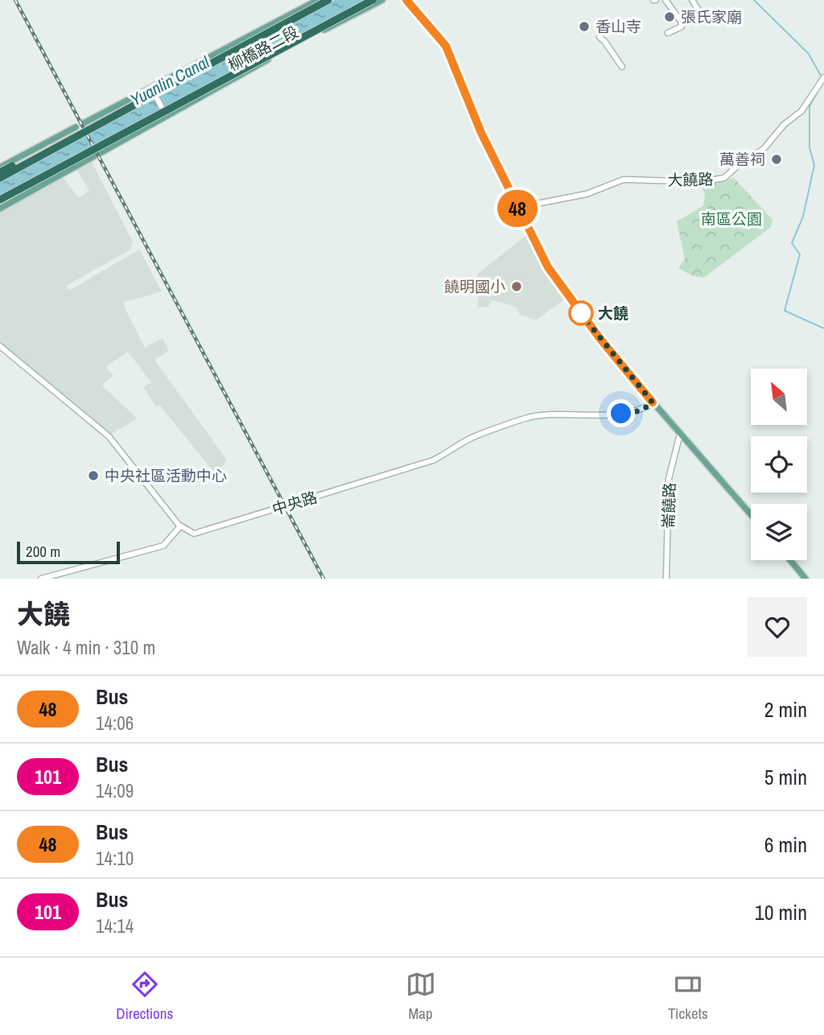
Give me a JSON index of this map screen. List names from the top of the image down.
{
  "streets": {
    "main road": ["柳橋路二段"],
    "street": ["大饒路", "中央路", "崙饒路"]
  },
  "water": ["Yuanlin Canal"],
  "parks": ["南區公園"],
  "places": [
    "張氏家廟",
    "香山寺",
    "萬善祠",
    "饒明國小",
    "大饒",
    "中央社區活動中心"
  ],
  "lines": ["bus line 48"],
  "scale_bar": "200 m",
  "north": "top left",
  "page": {
    "on_map": "48",
    "scale": "200 m",
    "heading": ["大饒", "Walk · 4 min · 310 m"],
    "list": [
      {
        "mark": "48",
        "name": "Bus",
        "note": "14:06",
        "value": "2 min"
      },
      {
        "mark": "101",
        "name": "Bus",
        "note": "14:09",
        "value": "5 min"
      },
      {
        "mark": "48",
        "name": "Bus",
        "note": "14:10",
        "value": "6 min"
      },
      {
        "mark": "101",
        "name": "Bus",
        "note": "14:14",
        "value": "10 min"
      }
    ],
    "tabs": ["Directions", "Map", "Tickets"]
  }
}
